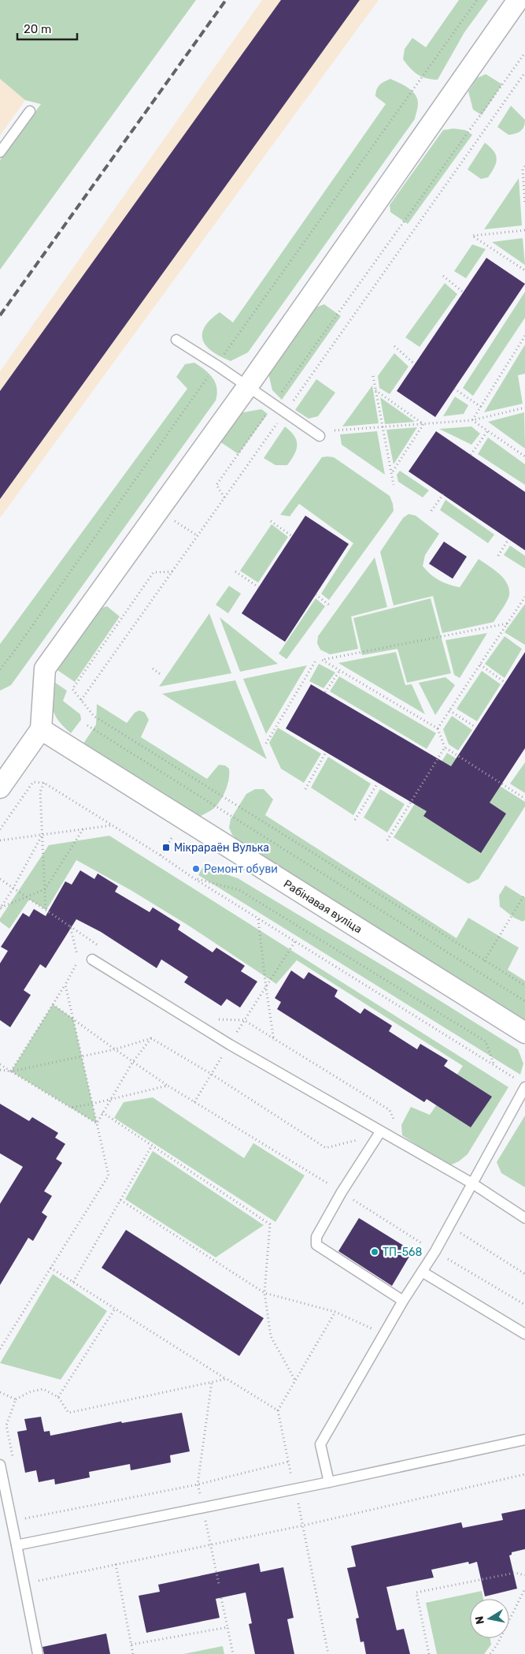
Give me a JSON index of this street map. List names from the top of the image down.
{
  "streets": {
    "street": ["Рабінавая вуліца"]
  },
  "places": {
    "transit": ["Мікрараён Вулька"],
    "other": ["Ремонт обуви", "ТП-568"]
  },
  "scale_bar": "20 m",
  "north": "left"
}
